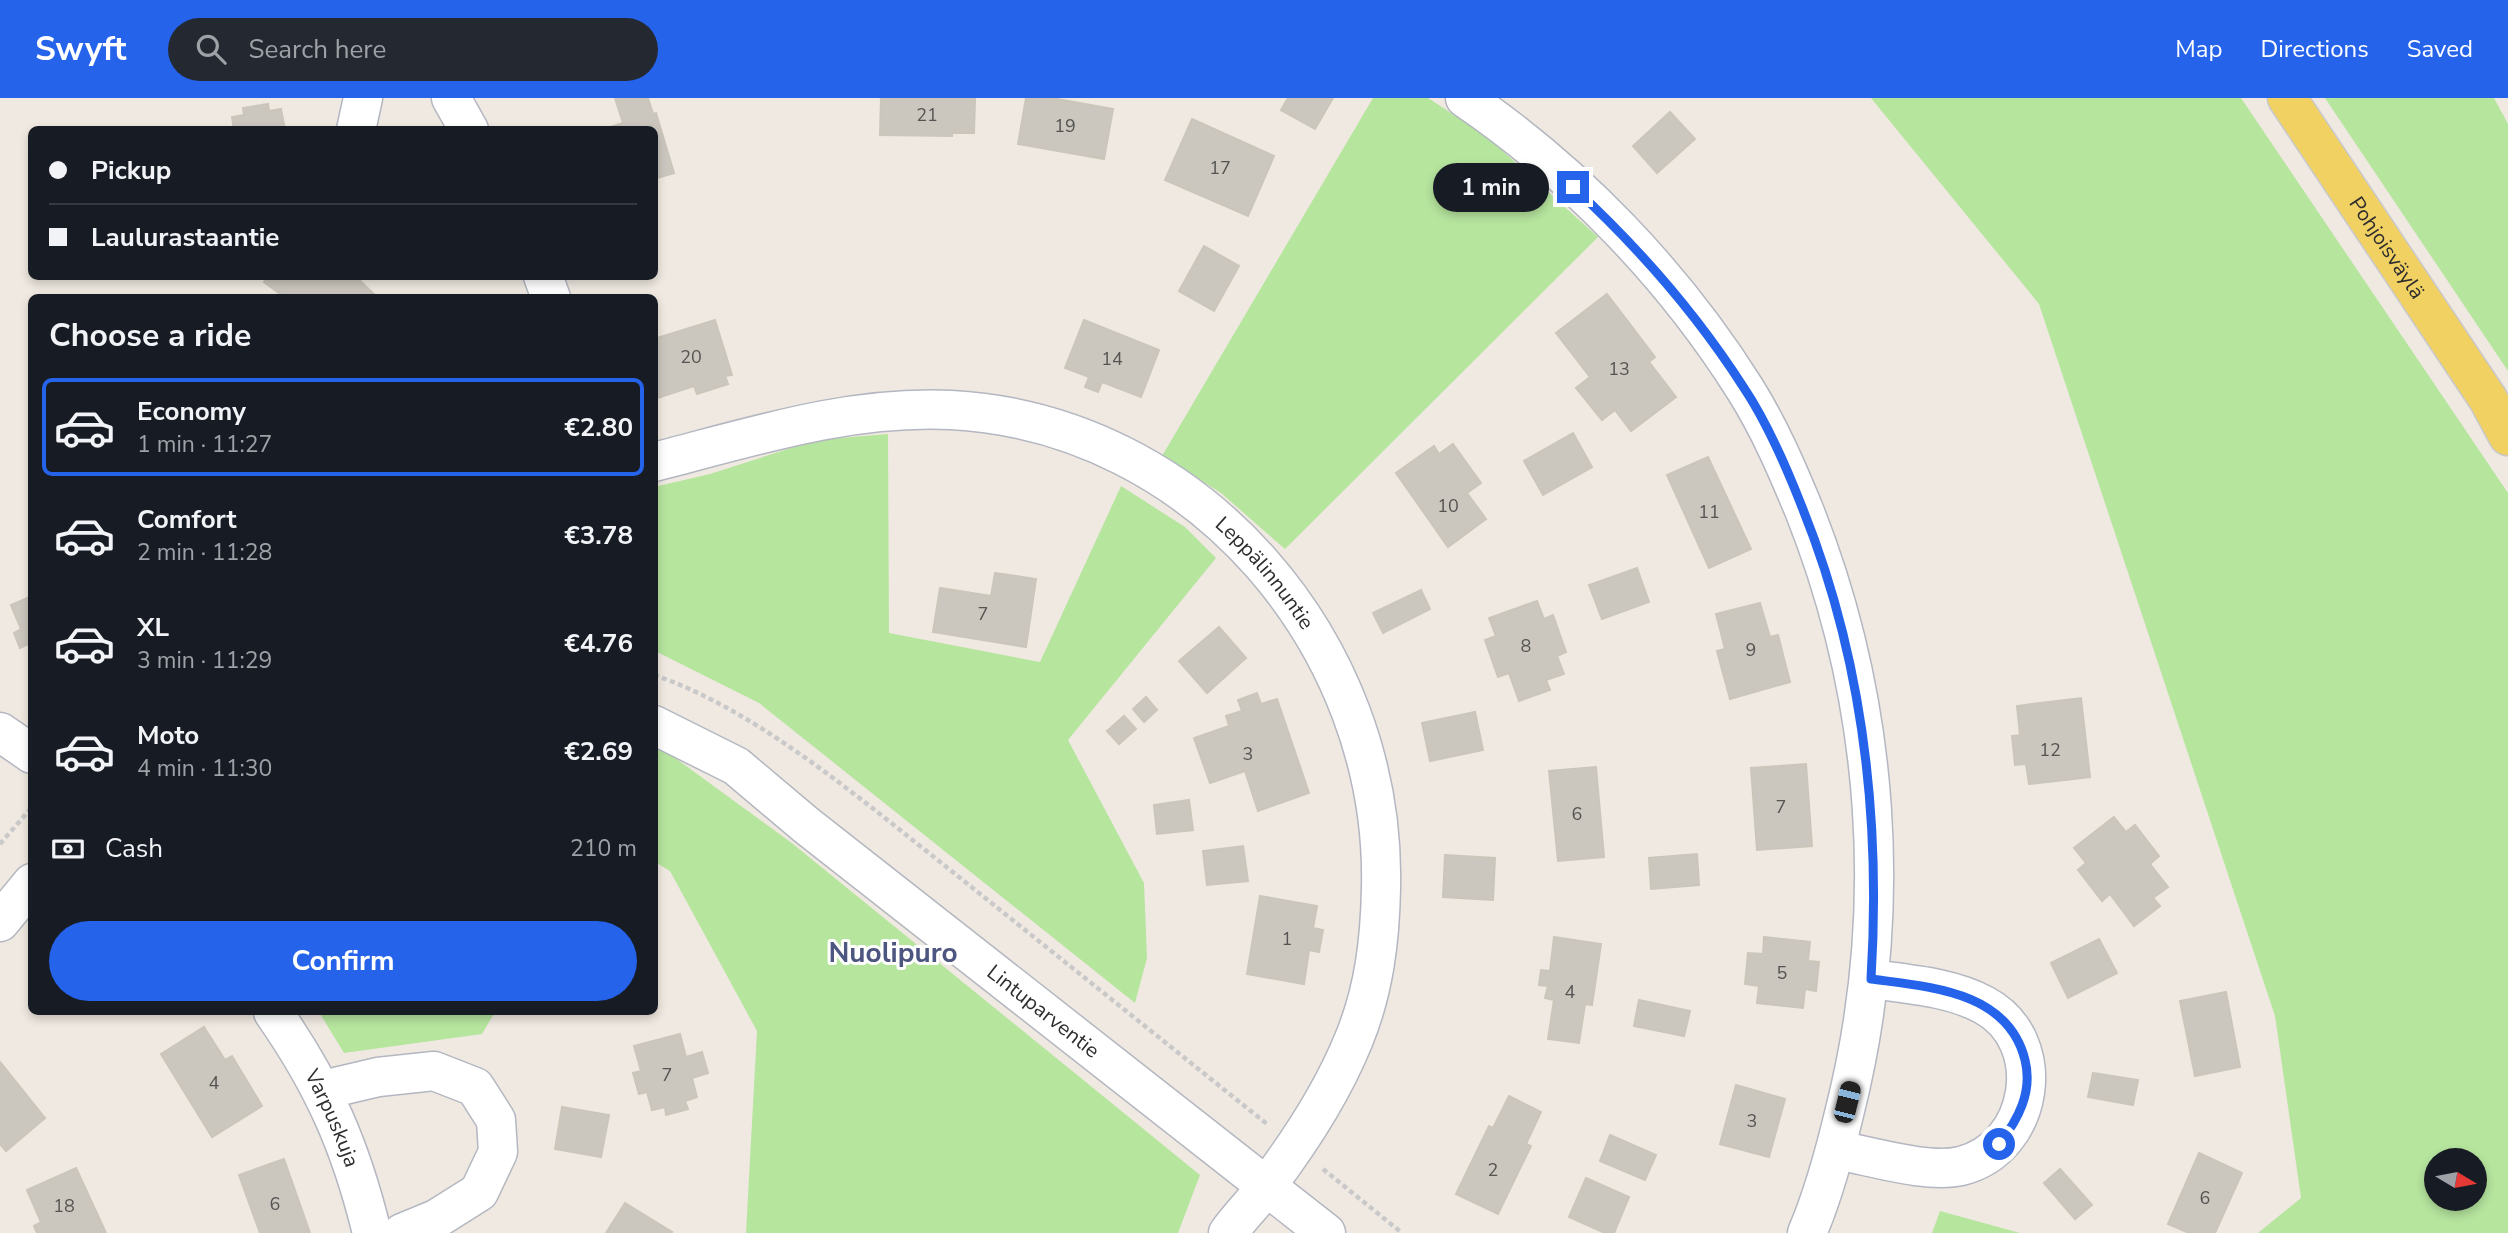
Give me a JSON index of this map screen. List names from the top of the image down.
{
  "streets": {
    "main road": ["Pohjoisväylä"],
    "street": ["Leppälinnuntie", "Lintuparventie", "Varpuskuja"]
  },
  "crossings": [
    ["Leppälinnuntie", "Lintuparventie"]
  ],
  "districts": ["Nuolipuro"],
  "house_numbers": [
    "21",
    "19",
    "17",
    "20",
    "14",
    "13",
    "10",
    "11",
    "7",
    "8",
    "9",
    "12",
    "3",
    "7",
    "6",
    "1",
    "5",
    "4",
    "7",
    "4",
    "3",
    "2",
    "6",
    "6",
    "18"
  ],
  "north": "right",
  "page": {
    "header": "Swyft",
    "search": "Search here",
    "nav": ["Map", "Directions", "Saved"],
    "banner": ["Pickup", "Laulurastaantie"],
    "bubble": "1 min",
    "heading": "Choose a ride",
    "list": [
      {
        "name": "Economy",
        "note": "1 min · 11:27",
        "value": "€2.80"
      },
      {
        "name": "Comfort",
        "note": "2 min · 11:28",
        "value": "€3.78"
      },
      {
        "name": "XL",
        "note": "3 min · 11:29",
        "value": "€4.76"
      },
      {
        "name": "Moto",
        "note": "4 min · 11:30",
        "value": "€2.69"
      }
    ],
    "pay": ["Cash", "210 m"],
    "buttons": "Confirm"
  }
}
